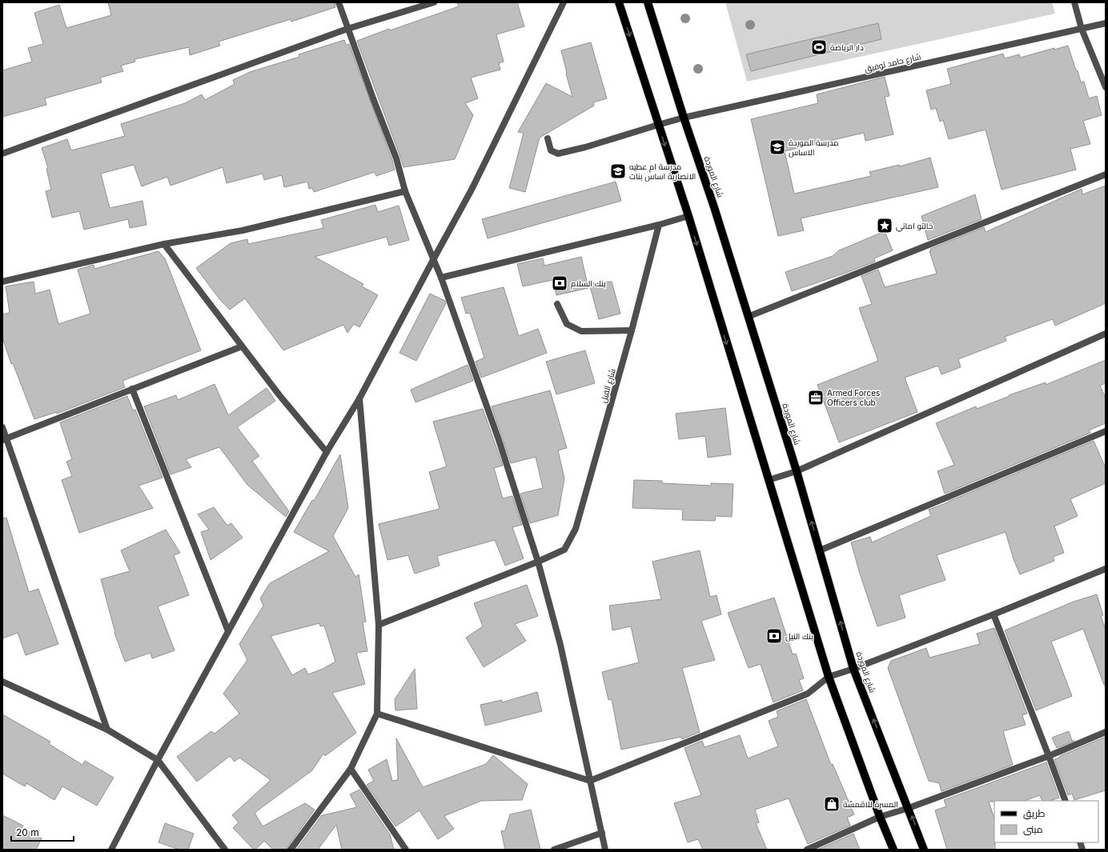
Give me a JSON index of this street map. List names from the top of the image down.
{
  "streets": {
    "main road": ["شارع الموردة"],
    "street": ["شارع حامد توفيق", "شارع الفيل"]
  },
  "crossings": [
    ["شارع حامد توفيق", "شارع الموردة"]
  ],
  "places": {
    "sports": ["دار الرياضة"],
    "school or university": ["مدرسة الموردة الاساس", "مدرسة ام عطيه الانصارية اساس بنات"],
    "place": ["خالتو اماني"],
    "bank": ["بنك السلام", "بنك النيل"],
    "office": ["Armed Forces Officers club"],
    "shop": ["المسرة للاقمشة"]
  },
  "legend": ["طريق", "مبنى"],
  "scale_bar": "20 m"
}
